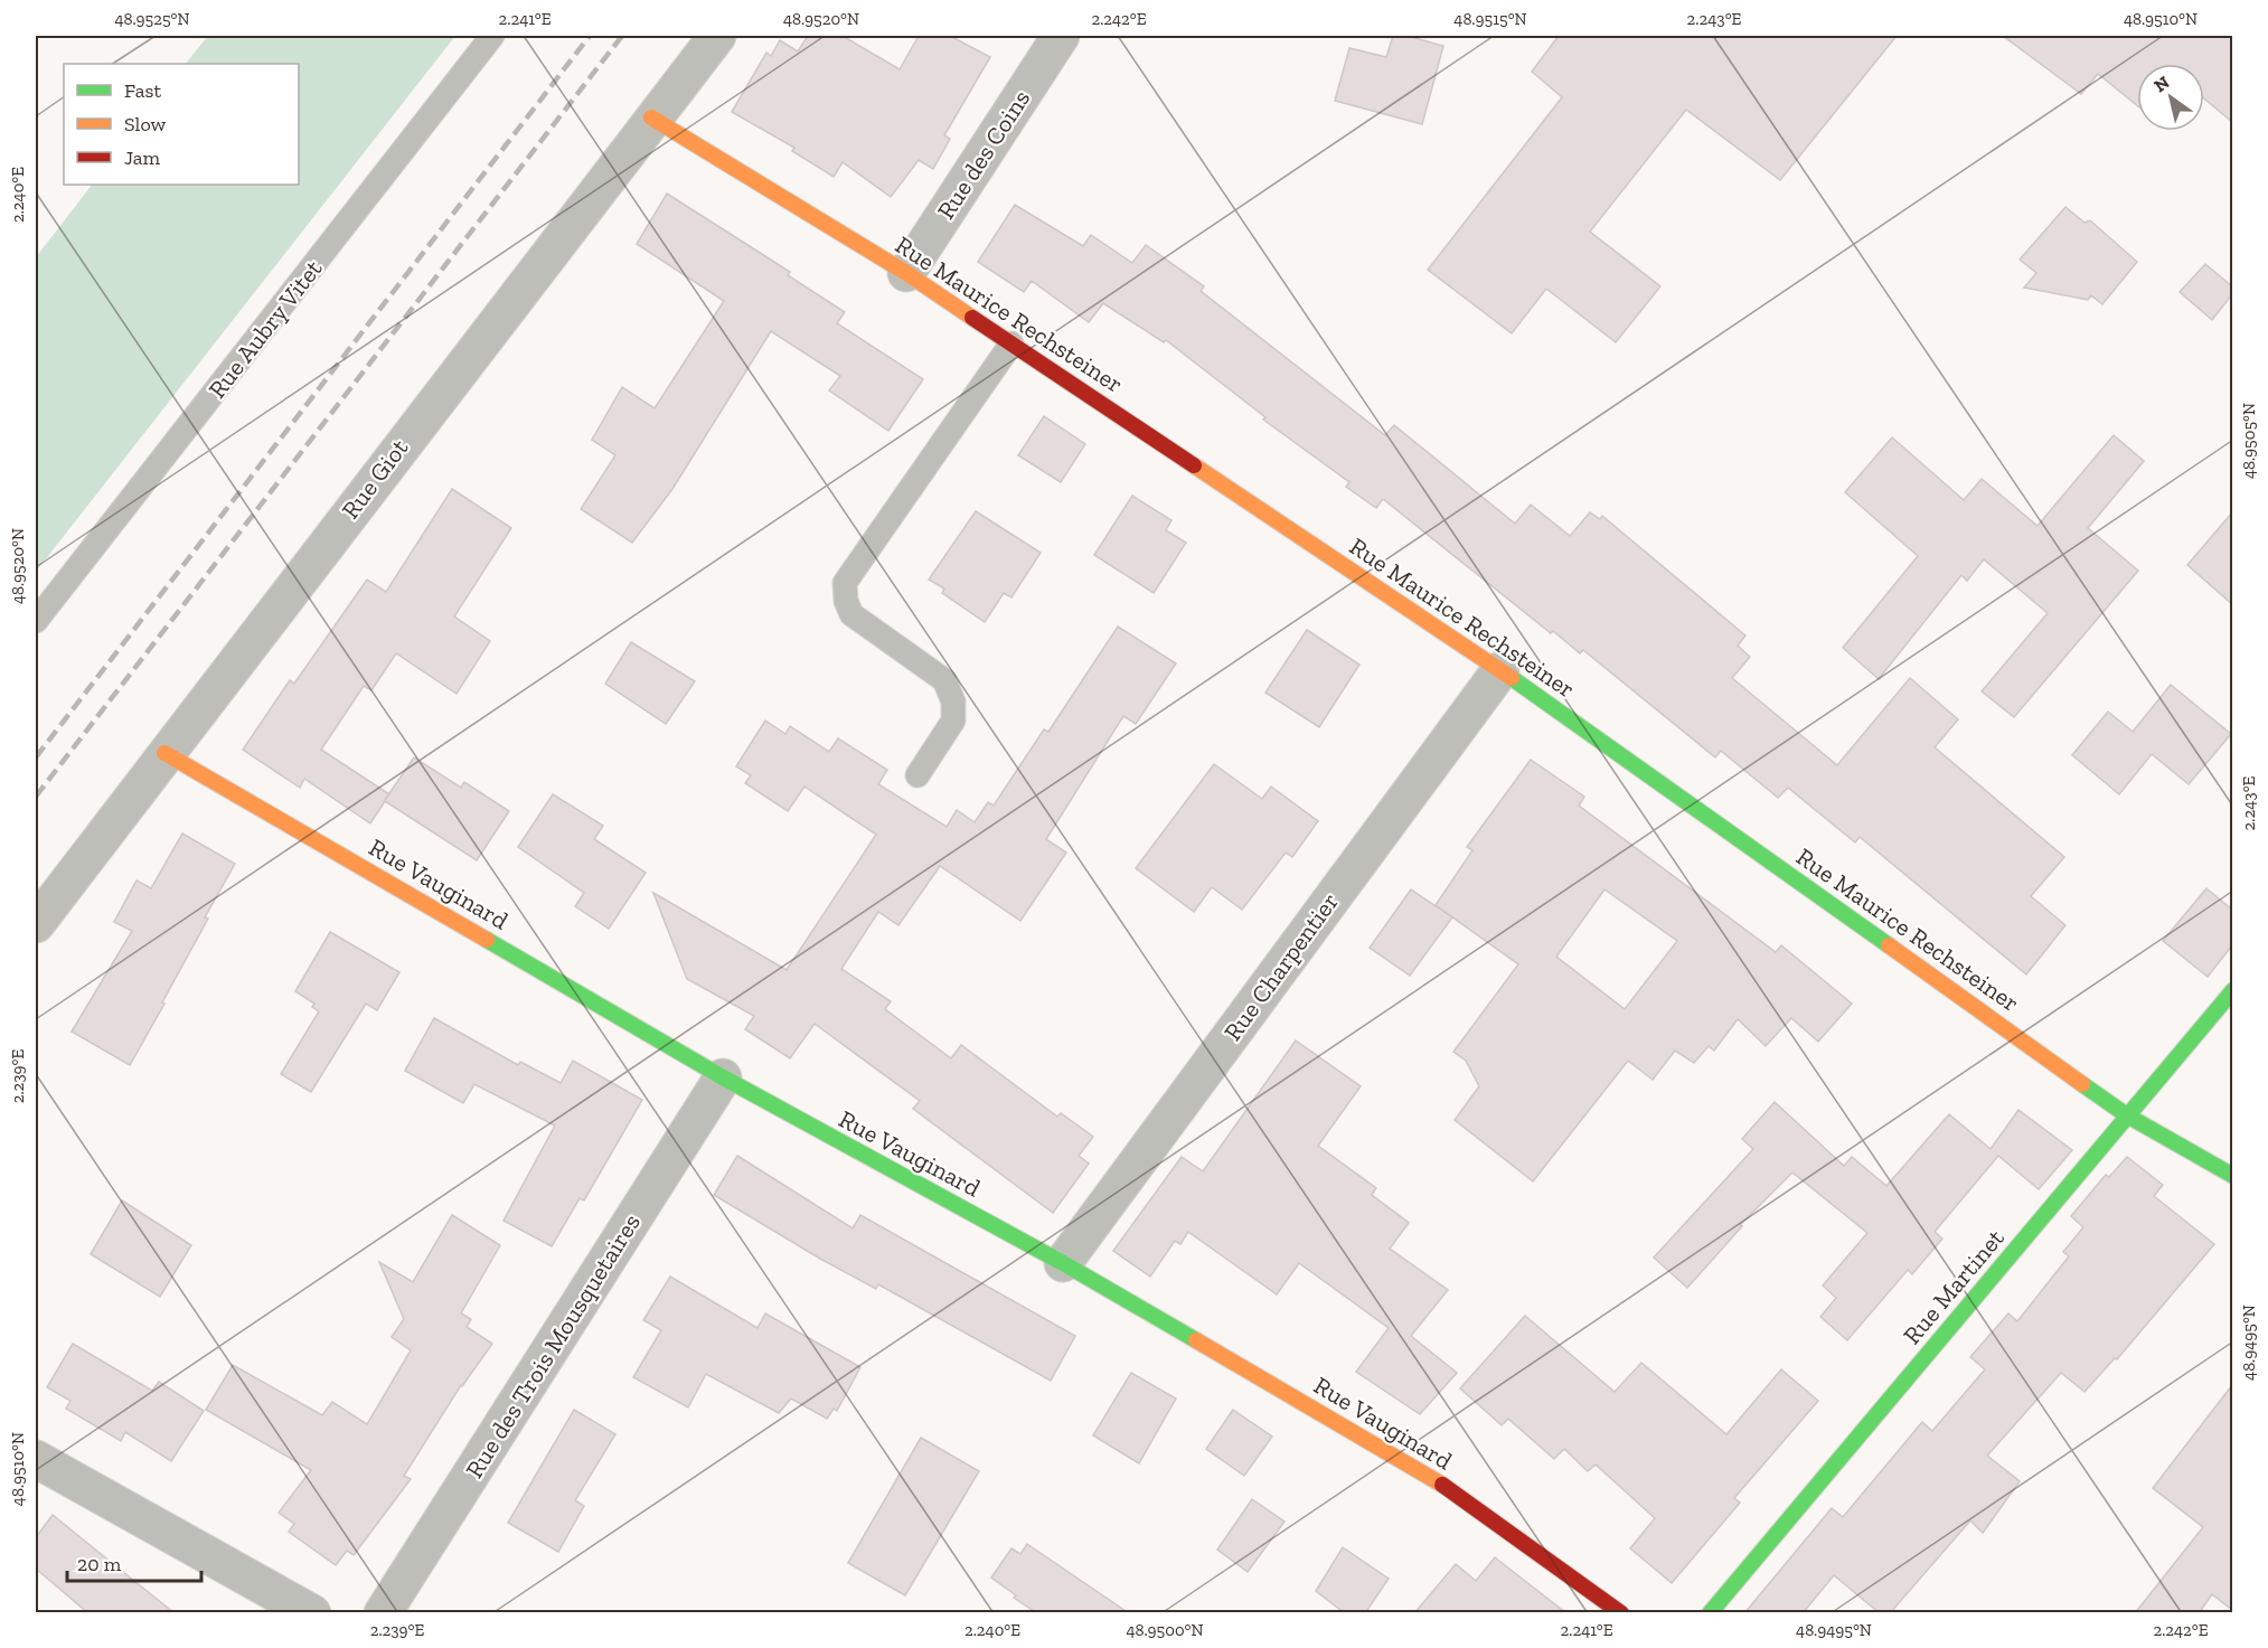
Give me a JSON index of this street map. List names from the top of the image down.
{
  "streets": {
    "street": [
      "Rue des Coins",
      "Rue Maurice Rechsteiner",
      "Rue Giot",
      "Rue Vauginard",
      "Rue Charpentier",
      "Rue Martinet",
      "Rue des Trois Mousquetaires"
    ],
    "lane": ["Rue Aubry Vitet"]
  },
  "crossings": [
    ["Rue des Coins", "Rue Maurice Rechsteiner"],
    ["Rue Maurice Rechsteiner", "Rue Giot"],
    ["Rue Maurice Rechsteiner", "Rue Charpentier"],
    ["Rue Maurice Rechsteiner", "Rue Martinet"],
    ["Rue Giot", "Rue Vauginard"],
    ["Rue Vauginard", "Rue Charpentier"],
    ["Rue Vauginard", "Rue des Trois Mousquetaires"]
  ],
  "legend": ["Fast", "Slow", "Jam"],
  "scale_bar": "20 m",
  "north": "top left",
  "coordinates": [
    "48.9525°N",
    "2.241°E",
    "48.9520°N",
    "2.242°E",
    "48.9515°N",
    "2.243°E",
    "48.9510°N",
    "2.240°E",
    "48.9505°N",
    "2.239°E",
    "48.9495°N",
    "48.9500°N"
  ]
}
